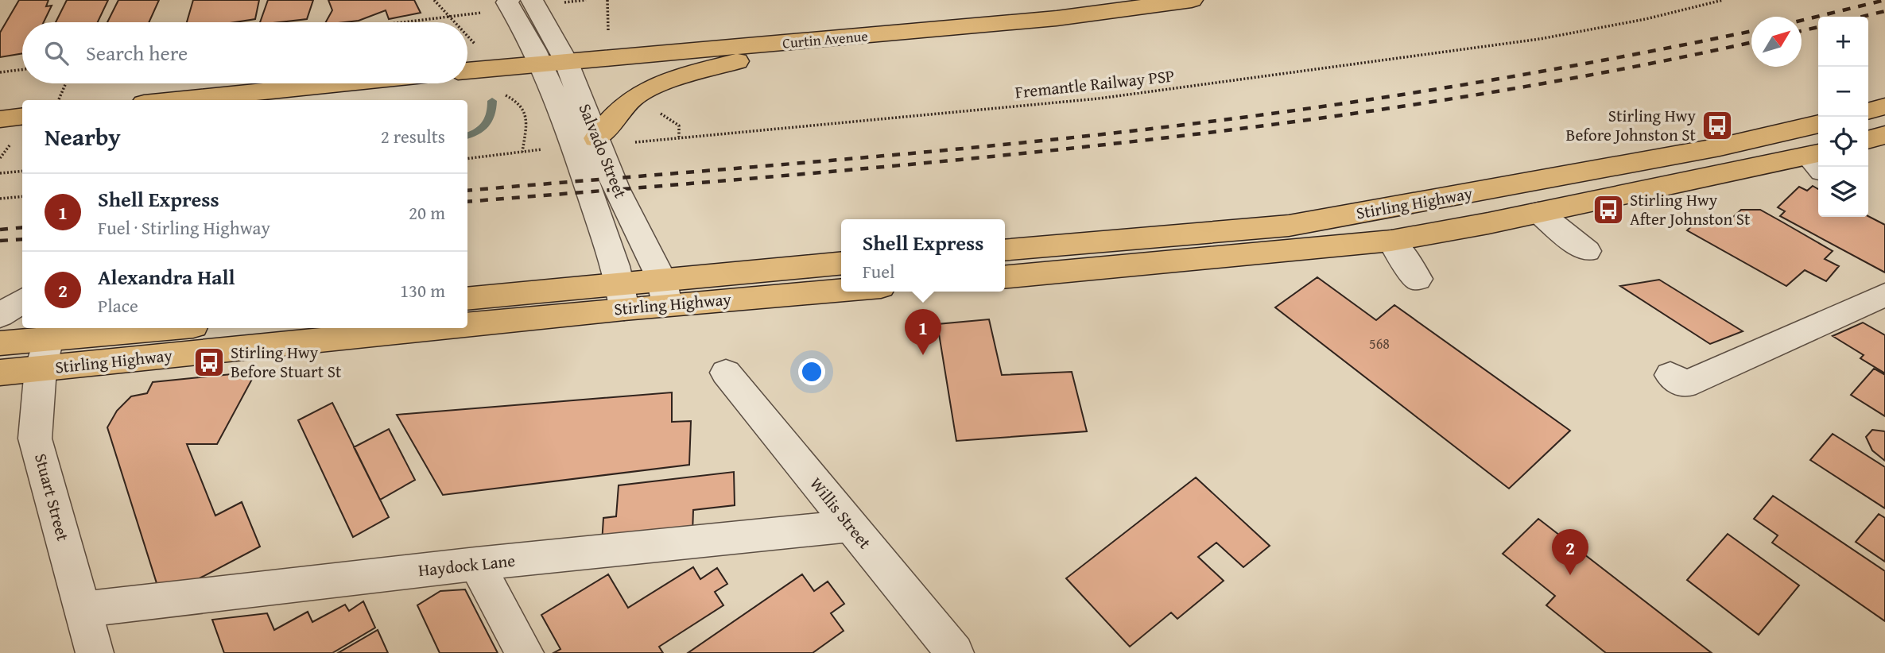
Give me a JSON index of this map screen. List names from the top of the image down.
{
  "streets": {
    "main road": ["Curtin Avenue", "Stirling Highway"],
    "street": [
      "Salvado Street",
      "Stuart Street",
      "Willis Street",
      "Haydock Lane"
    ],
    "path": ["Fremantle Railway PSP"]
  },
  "crossings": [
    ["Curtin Avenue", "Salvado Street"],
    ["Fremantle Railway PSP", "Salvado Street"],
    ["Salvado Street", "Stirling Highway"],
    ["Stirling Highway", "Stuart Street"],
    ["Stuart Street", "Haydock Lane"],
    ["Willis Street", "Haydock Lane"]
  ],
  "places": {
    "bus stop": ["Stirling Hwy Before Johnston St", "Stirling Hwy After Johnston St", "Stirling Hwy Before Stuart St"]
  },
  "house_numbers": ["568"],
  "north": "top right",
  "page": {
    "map_buttons": ["+", "−"],
    "search": "Search here",
    "heading": ["Nearby", "2 results"],
    "list": [
      {
        "mark": "1",
        "name": "Shell Express",
        "note": "Fuel · Stirling Highway",
        "value": "20 m"
      },
      {
        "mark": "2",
        "name": "Alexandra Hall",
        "note": "Place",
        "value": "130 m"
      }
    ],
    "popup": ["Shell Express", "Fuel"],
    "pins": ["1", "2"]
  }
}
